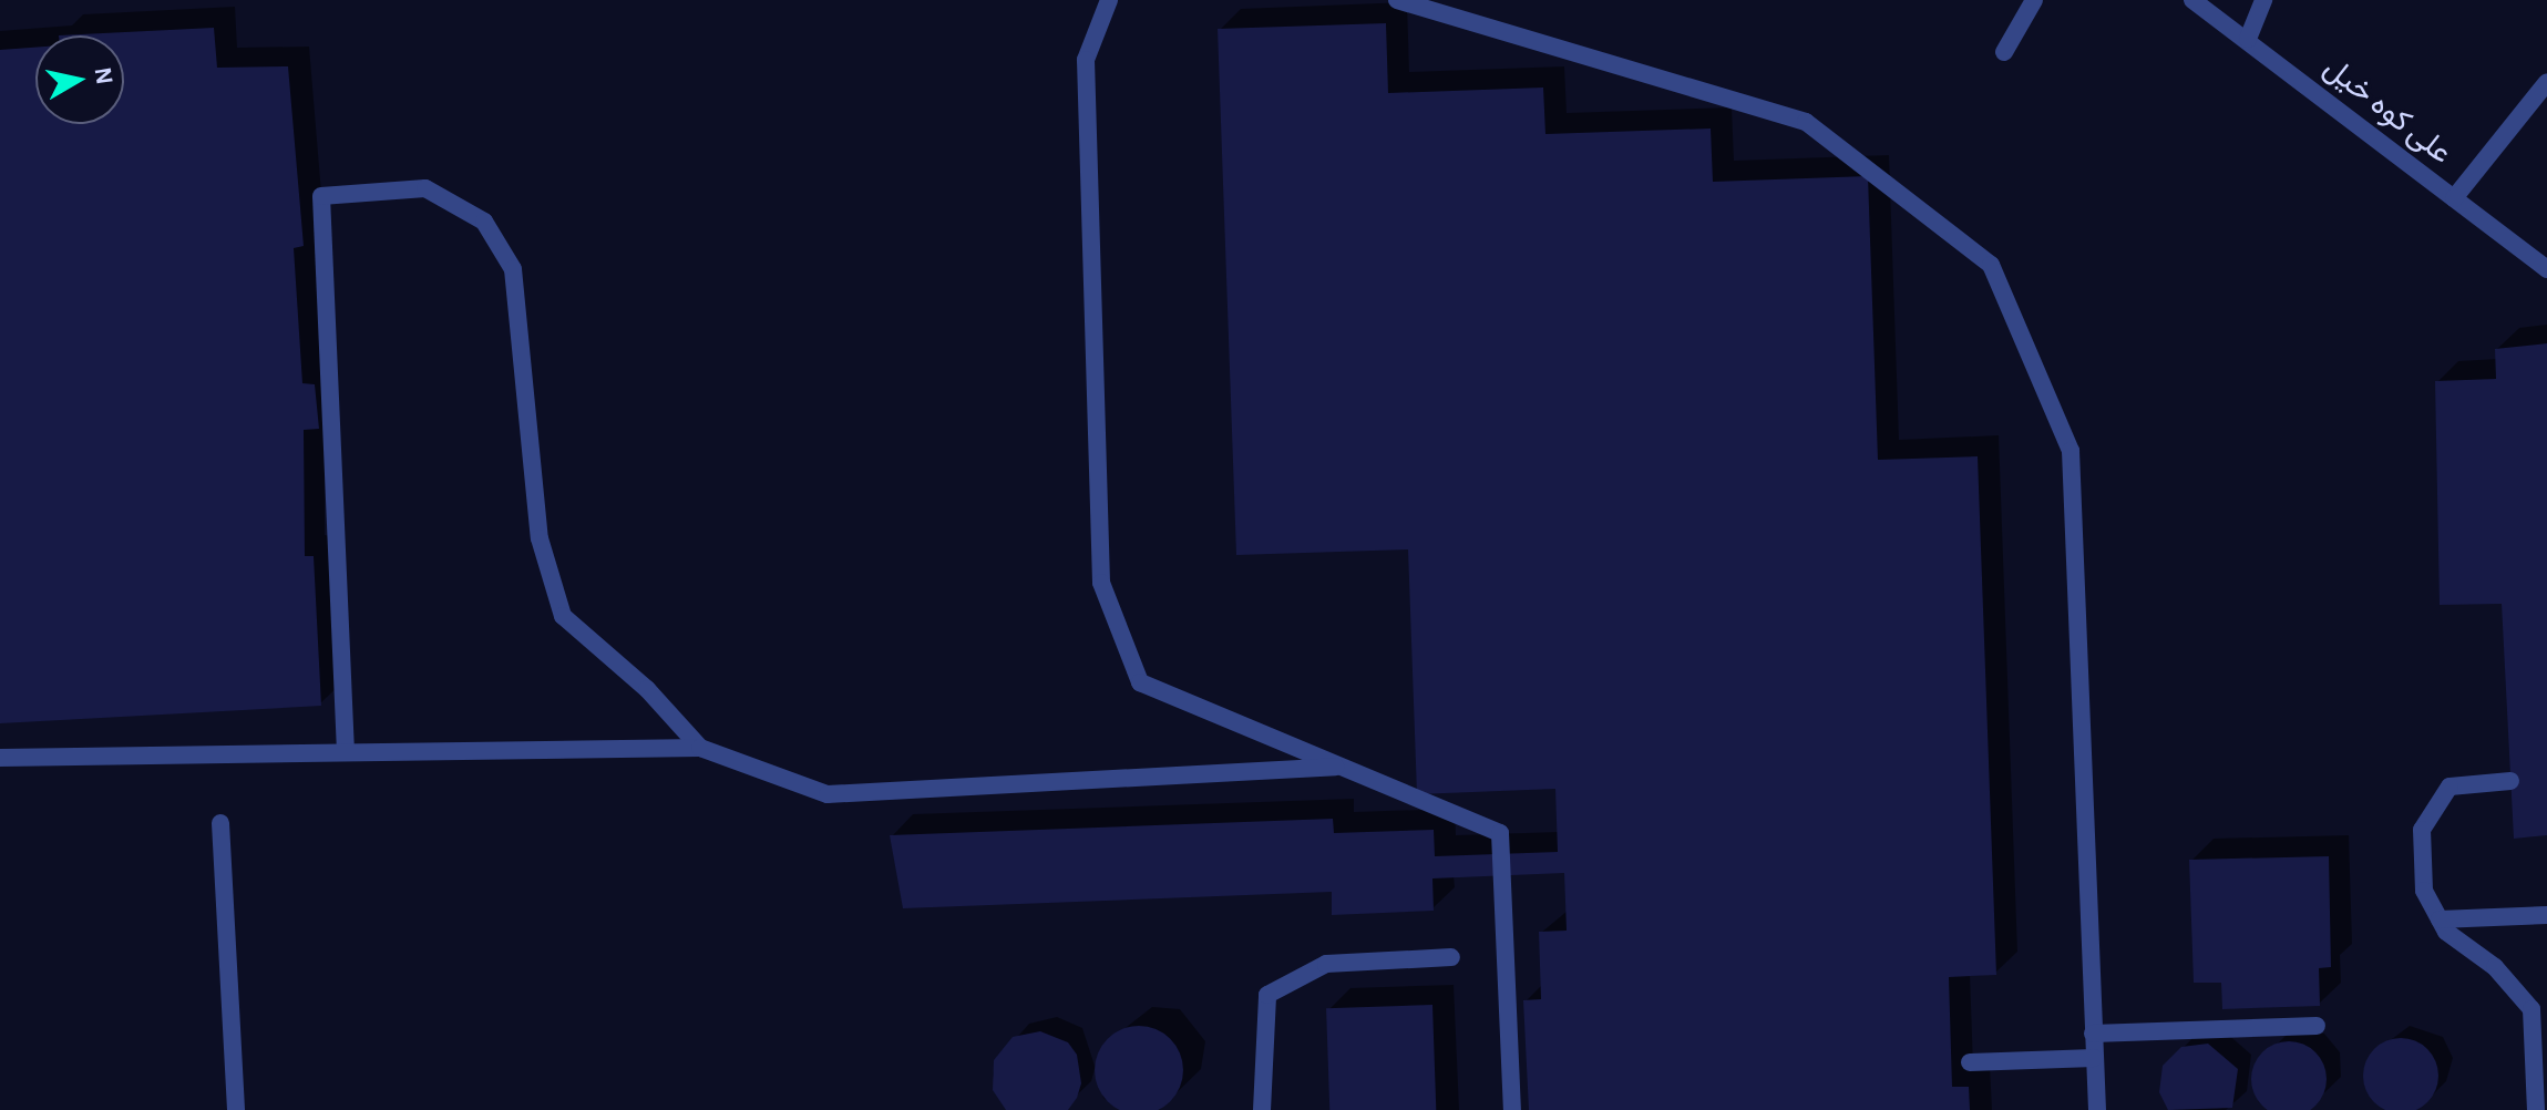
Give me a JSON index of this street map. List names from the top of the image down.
{
  "streets": {
    "street": ["علی کوه خیل"]
  },
  "north": "right"
}
